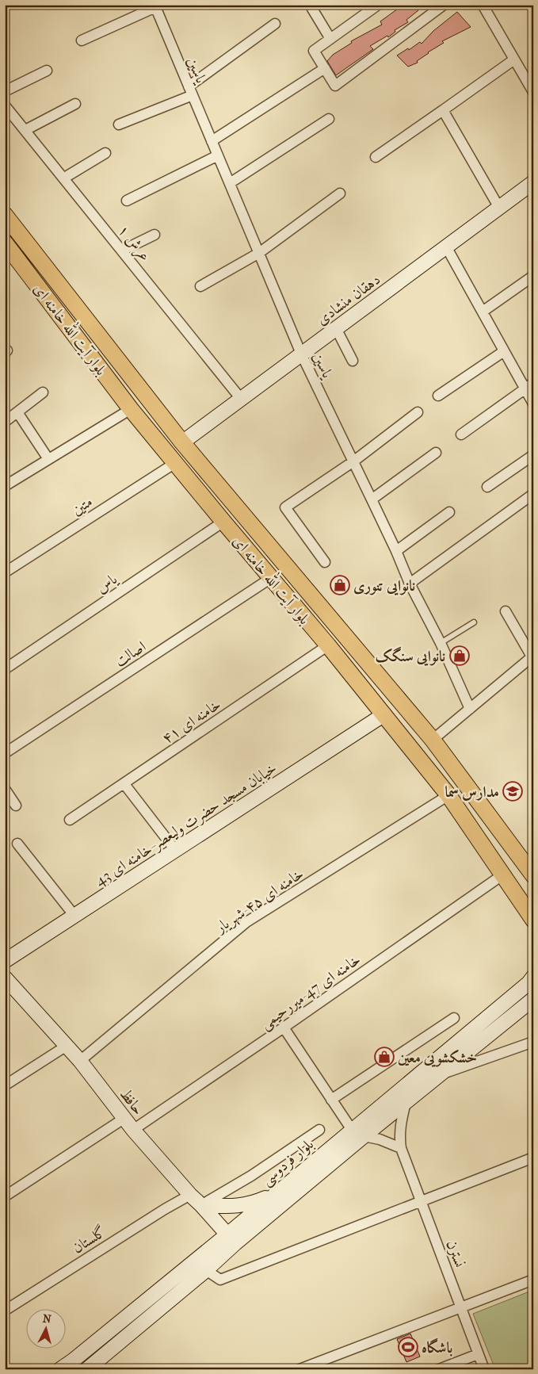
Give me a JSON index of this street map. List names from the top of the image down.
{
  "streets": {
    "main road": [
      "دهقان منشادی",
      "بلوار آیت الله خامنه ای",
      "خیابان مسجد حضرت ولیعصر-خامنه ای 43",
      "حافظ",
      "بلوار فردوسی"
    ],
    "street": [
      "یاسین",
      "عرش ۱",
      "متین",
      "یاس",
      "اصالت",
      "خامنه ای ۴۱",
      "خامنه ای ۴۵-شهریار",
      "خامنه ای 47-میررحیمی",
      "گلستان",
      "نسترن"
    ]
  },
  "crossings": [
    ["یاسین", "دهقان منشادی"],
    ["عرش ۱", "دهقان منشادی"],
    ["دهقان منشادی", "بلوار آیت الله خامنه ای"],
    ["بلوار آیت الله خامنه ای", "متین"],
    ["بلوار آیت الله خامنه ای", "یاس"],
    ["بلوار آیت الله خامنه ای", "اصالت"],
    ["بلوار آیت الله خامنه ای", "خامنه ای ۴۱"],
    ["بلوار آیت الله خامنه ای", "خیابان مسجد حضرت ولیعصر-خامنه ای 43"],
    ["بلوار آیت الله خامنه ای", "خامنه ای ۴۵-شهریار"],
    ["بلوار آیت الله خامنه ای", "خامنه ای 47-میررحیمی"],
    ["خامنه ای ۴۵-شهریار", "حافظ"],
    ["خامنه ای 47-میررحیمی", "حافظ"],
    ["حافظ", "بلوار فردوسی"],
    ["حافظ", "گلستان"],
    ["بلوار فردوسی", "نسترن"]
  ],
  "places": {
    "shop": ["نانوایی تنوری", "نانوایی سنگک", "خشکشویی معین"],
    "school or university": ["مدارس سما"],
    "sports": ["باشگاه"]
  },
  "north": "top"
}
